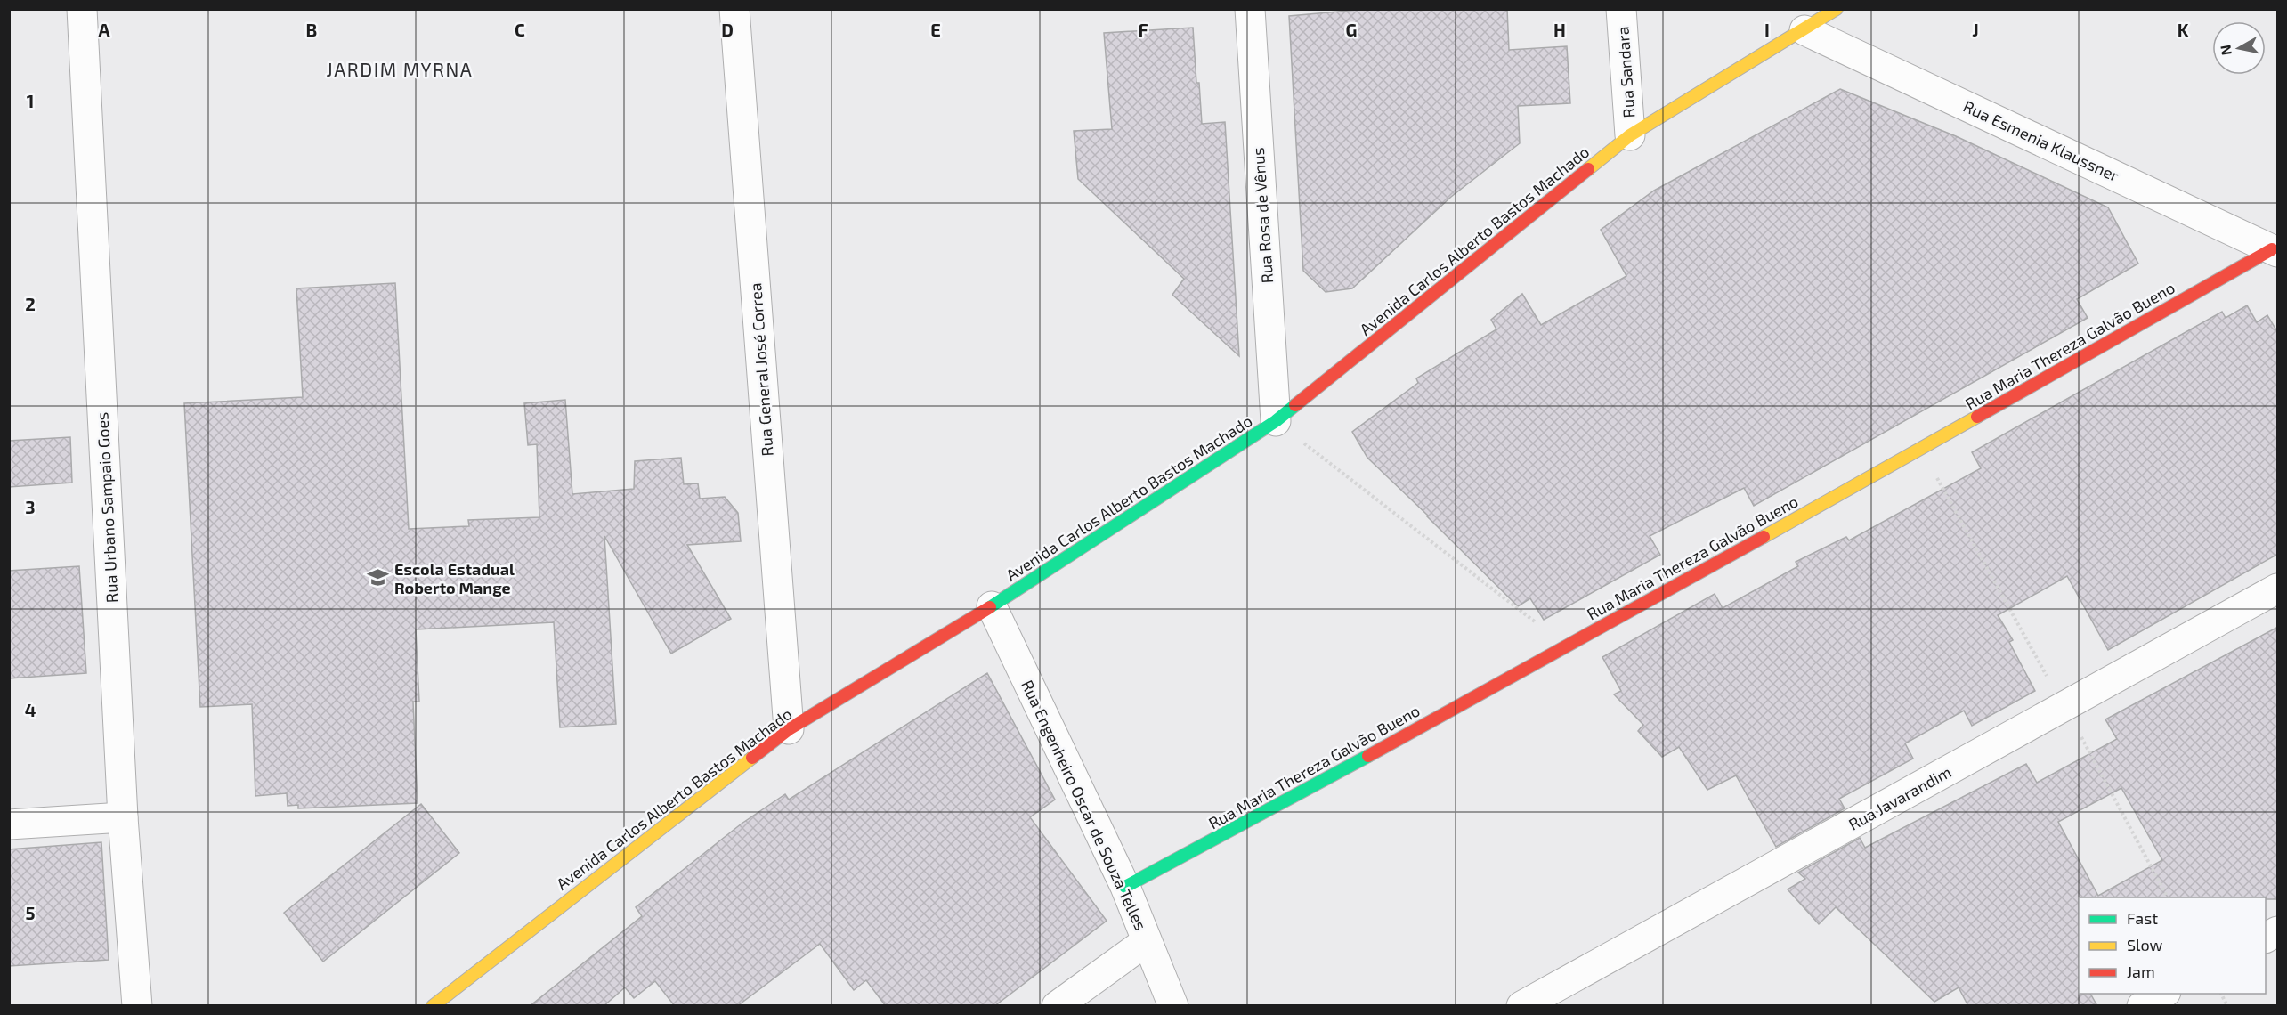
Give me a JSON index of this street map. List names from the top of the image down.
{
  "streets": {
    "street": [
      "Rua Sandara",
      "Rua Esmenia Klaussner",
      "Rua Rosa de Vênus",
      "Avenida Carlos Alberto Bastos Machado",
      "Rua Maria Thereza Galvão Bueno",
      "Rua General José Correa",
      "Rua Urbano Sampaio Goes",
      "Rua Javarandim",
      "Rua Engenheiro Oscar de Souza Telles"
    ]
  },
  "crossings": [
    ["Rua Sandara", "Avenida Carlos Alberto Bastos Machado"],
    ["Rua Esmenia Klaussner", "Avenida Carlos Alberto Bastos Machado"],
    ["Rua Esmenia Klaussner", "Rua Maria Thereza Galvão Bueno"],
    ["Rua Rosa de Vênus", "Avenida Carlos Alberto Bastos Machado"],
    ["Avenida Carlos Alberto Bastos Machado", "Rua General José Correa"],
    ["Avenida Carlos Alberto Bastos Machado", "Rua Engenheiro Oscar de Souza Telles"],
    ["Rua Maria Thereza Galvão Bueno", "Rua Engenheiro Oscar de Souza Telles"]
  ],
  "districts": ["JARDIM MYRNA"],
  "places": {
    "school or university": ["Escola Estadual Roberto Mange"]
  },
  "legend": ["Fast", "Slow", "Jam"],
  "north": "left",
  "grid": {
    "columns": [
      "A",
      "B",
      "C",
      "D",
      "E",
      "F",
      "G",
      "H",
      "I",
      "J",
      "K"
    ],
    "rows": [
      "1",
      "2",
      "3",
      "4",
      "5"
    ]
  }
}
